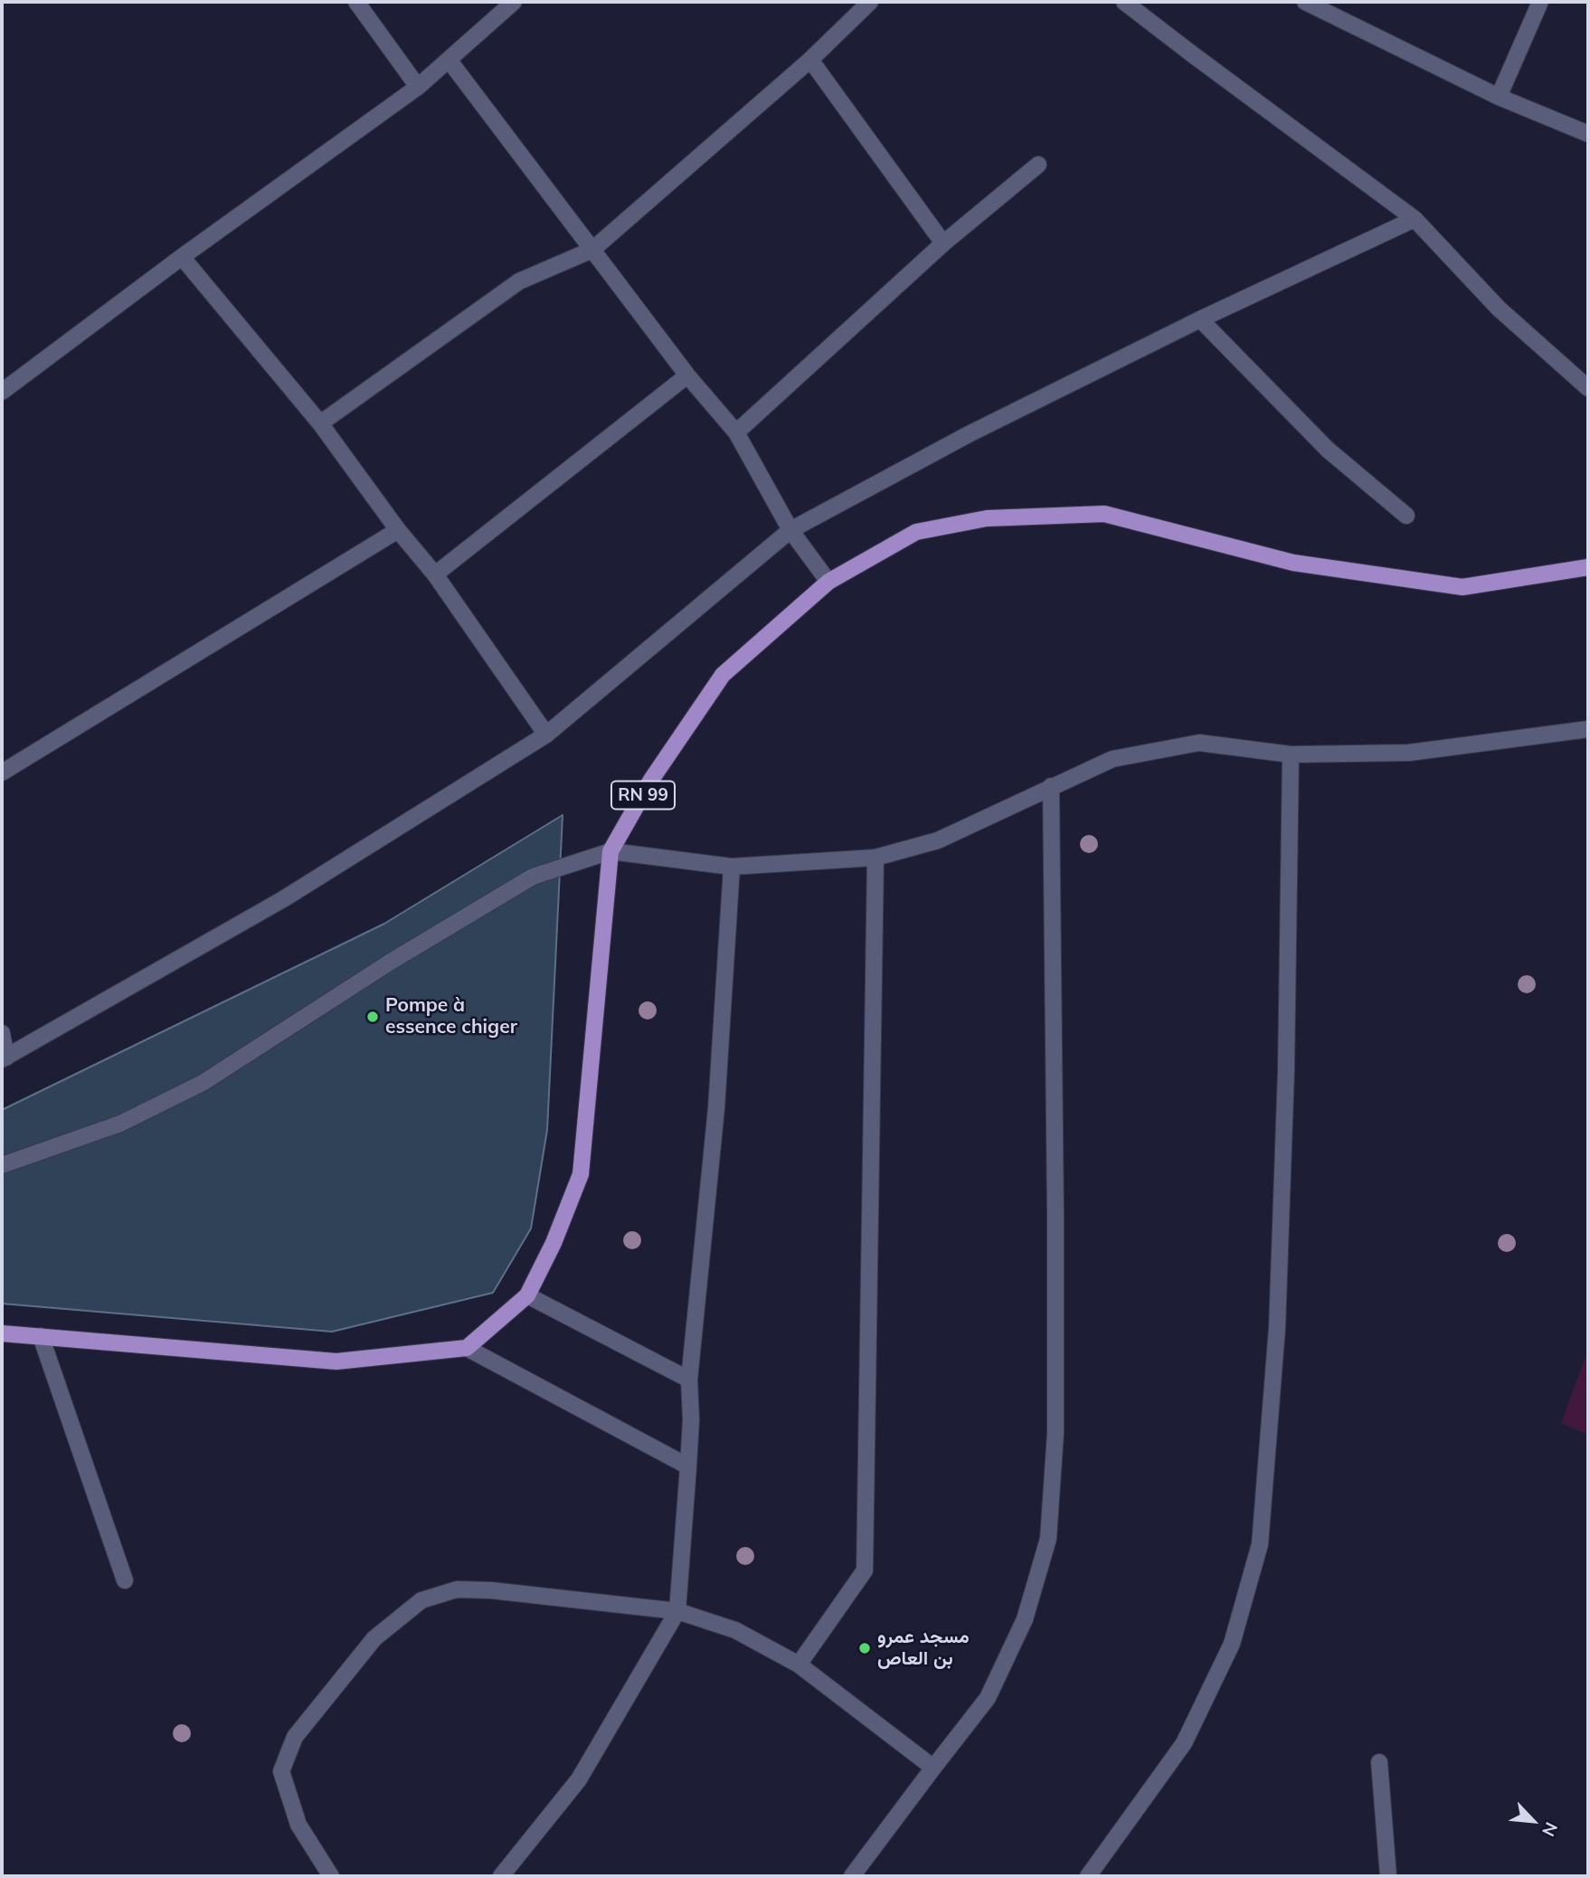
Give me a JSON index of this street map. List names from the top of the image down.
{
  "streets": {
    "main road": ["RN 99"]
  },
  "places": ["Pompe à essence chiger", "مسجد عمرو بن العاص"],
  "north": "bottom right"
}
